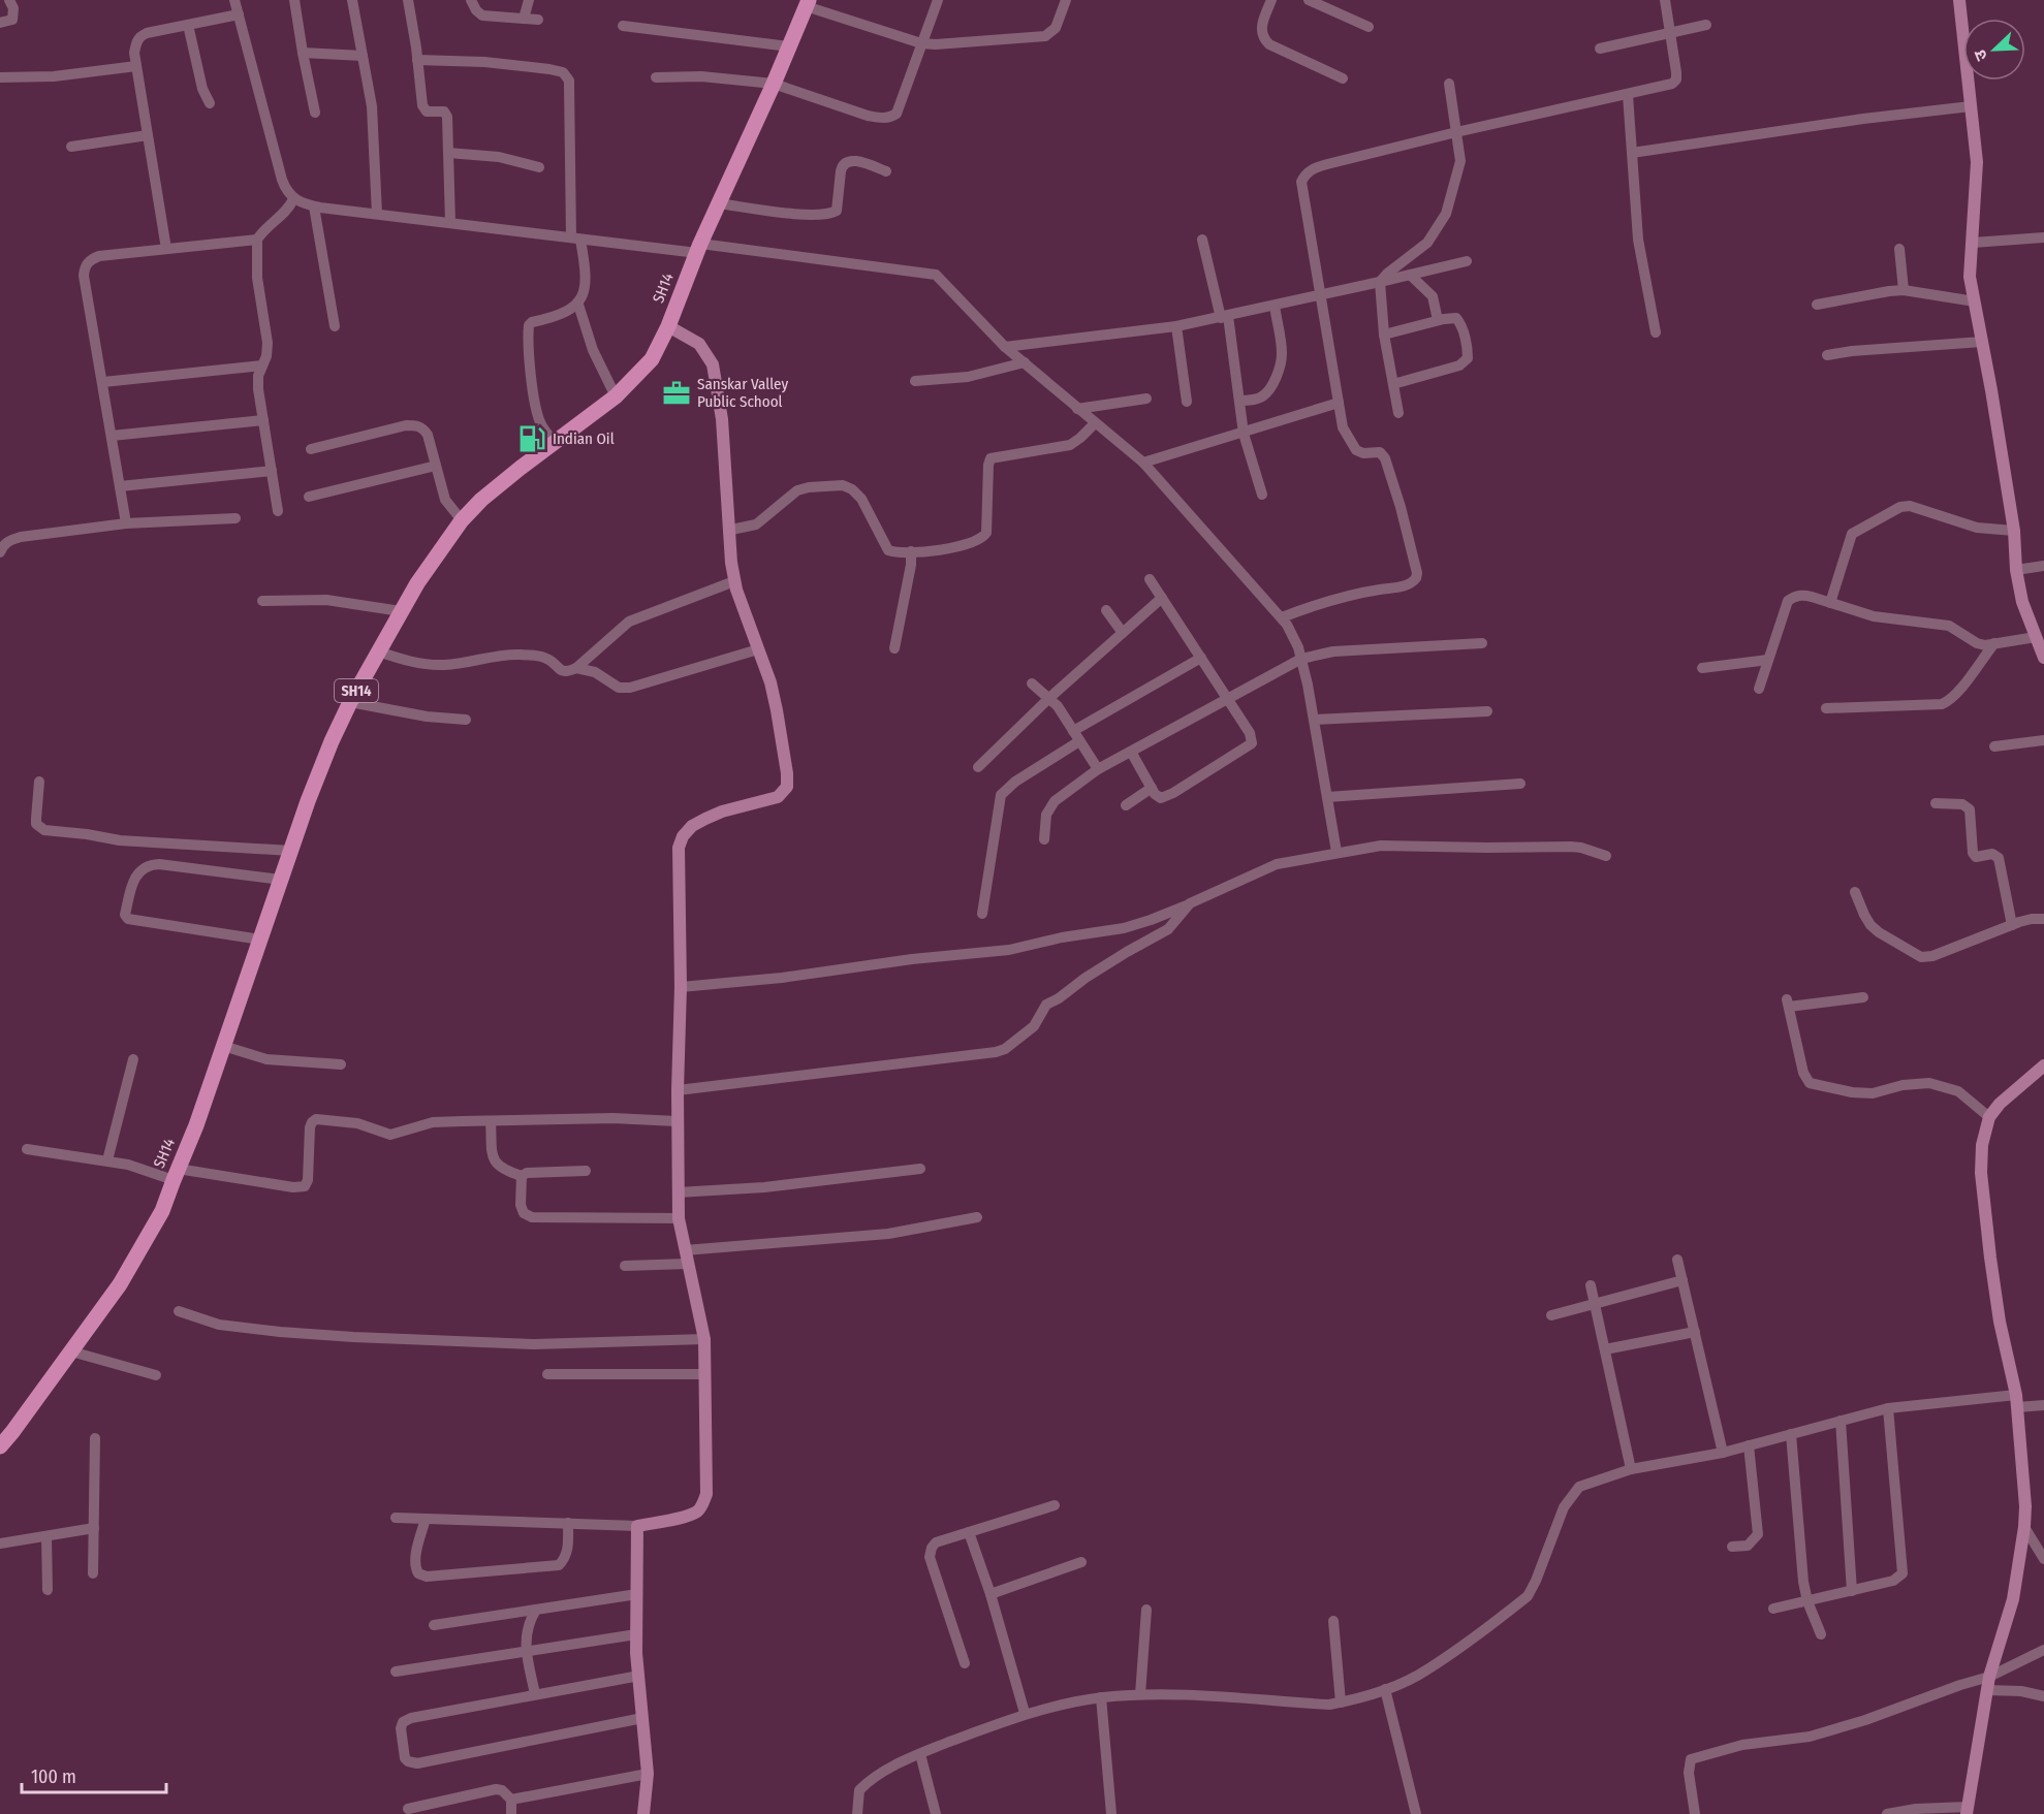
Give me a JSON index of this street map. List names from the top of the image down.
{
  "streets": {
    "main road": ["SH14"]
  },
  "places": {
    "office": ["Sanskar Valley Public School"],
    "fuel station": ["Indian Oil"]
  },
  "scale_bar": "100 m",
  "north": "bottom left"
}
